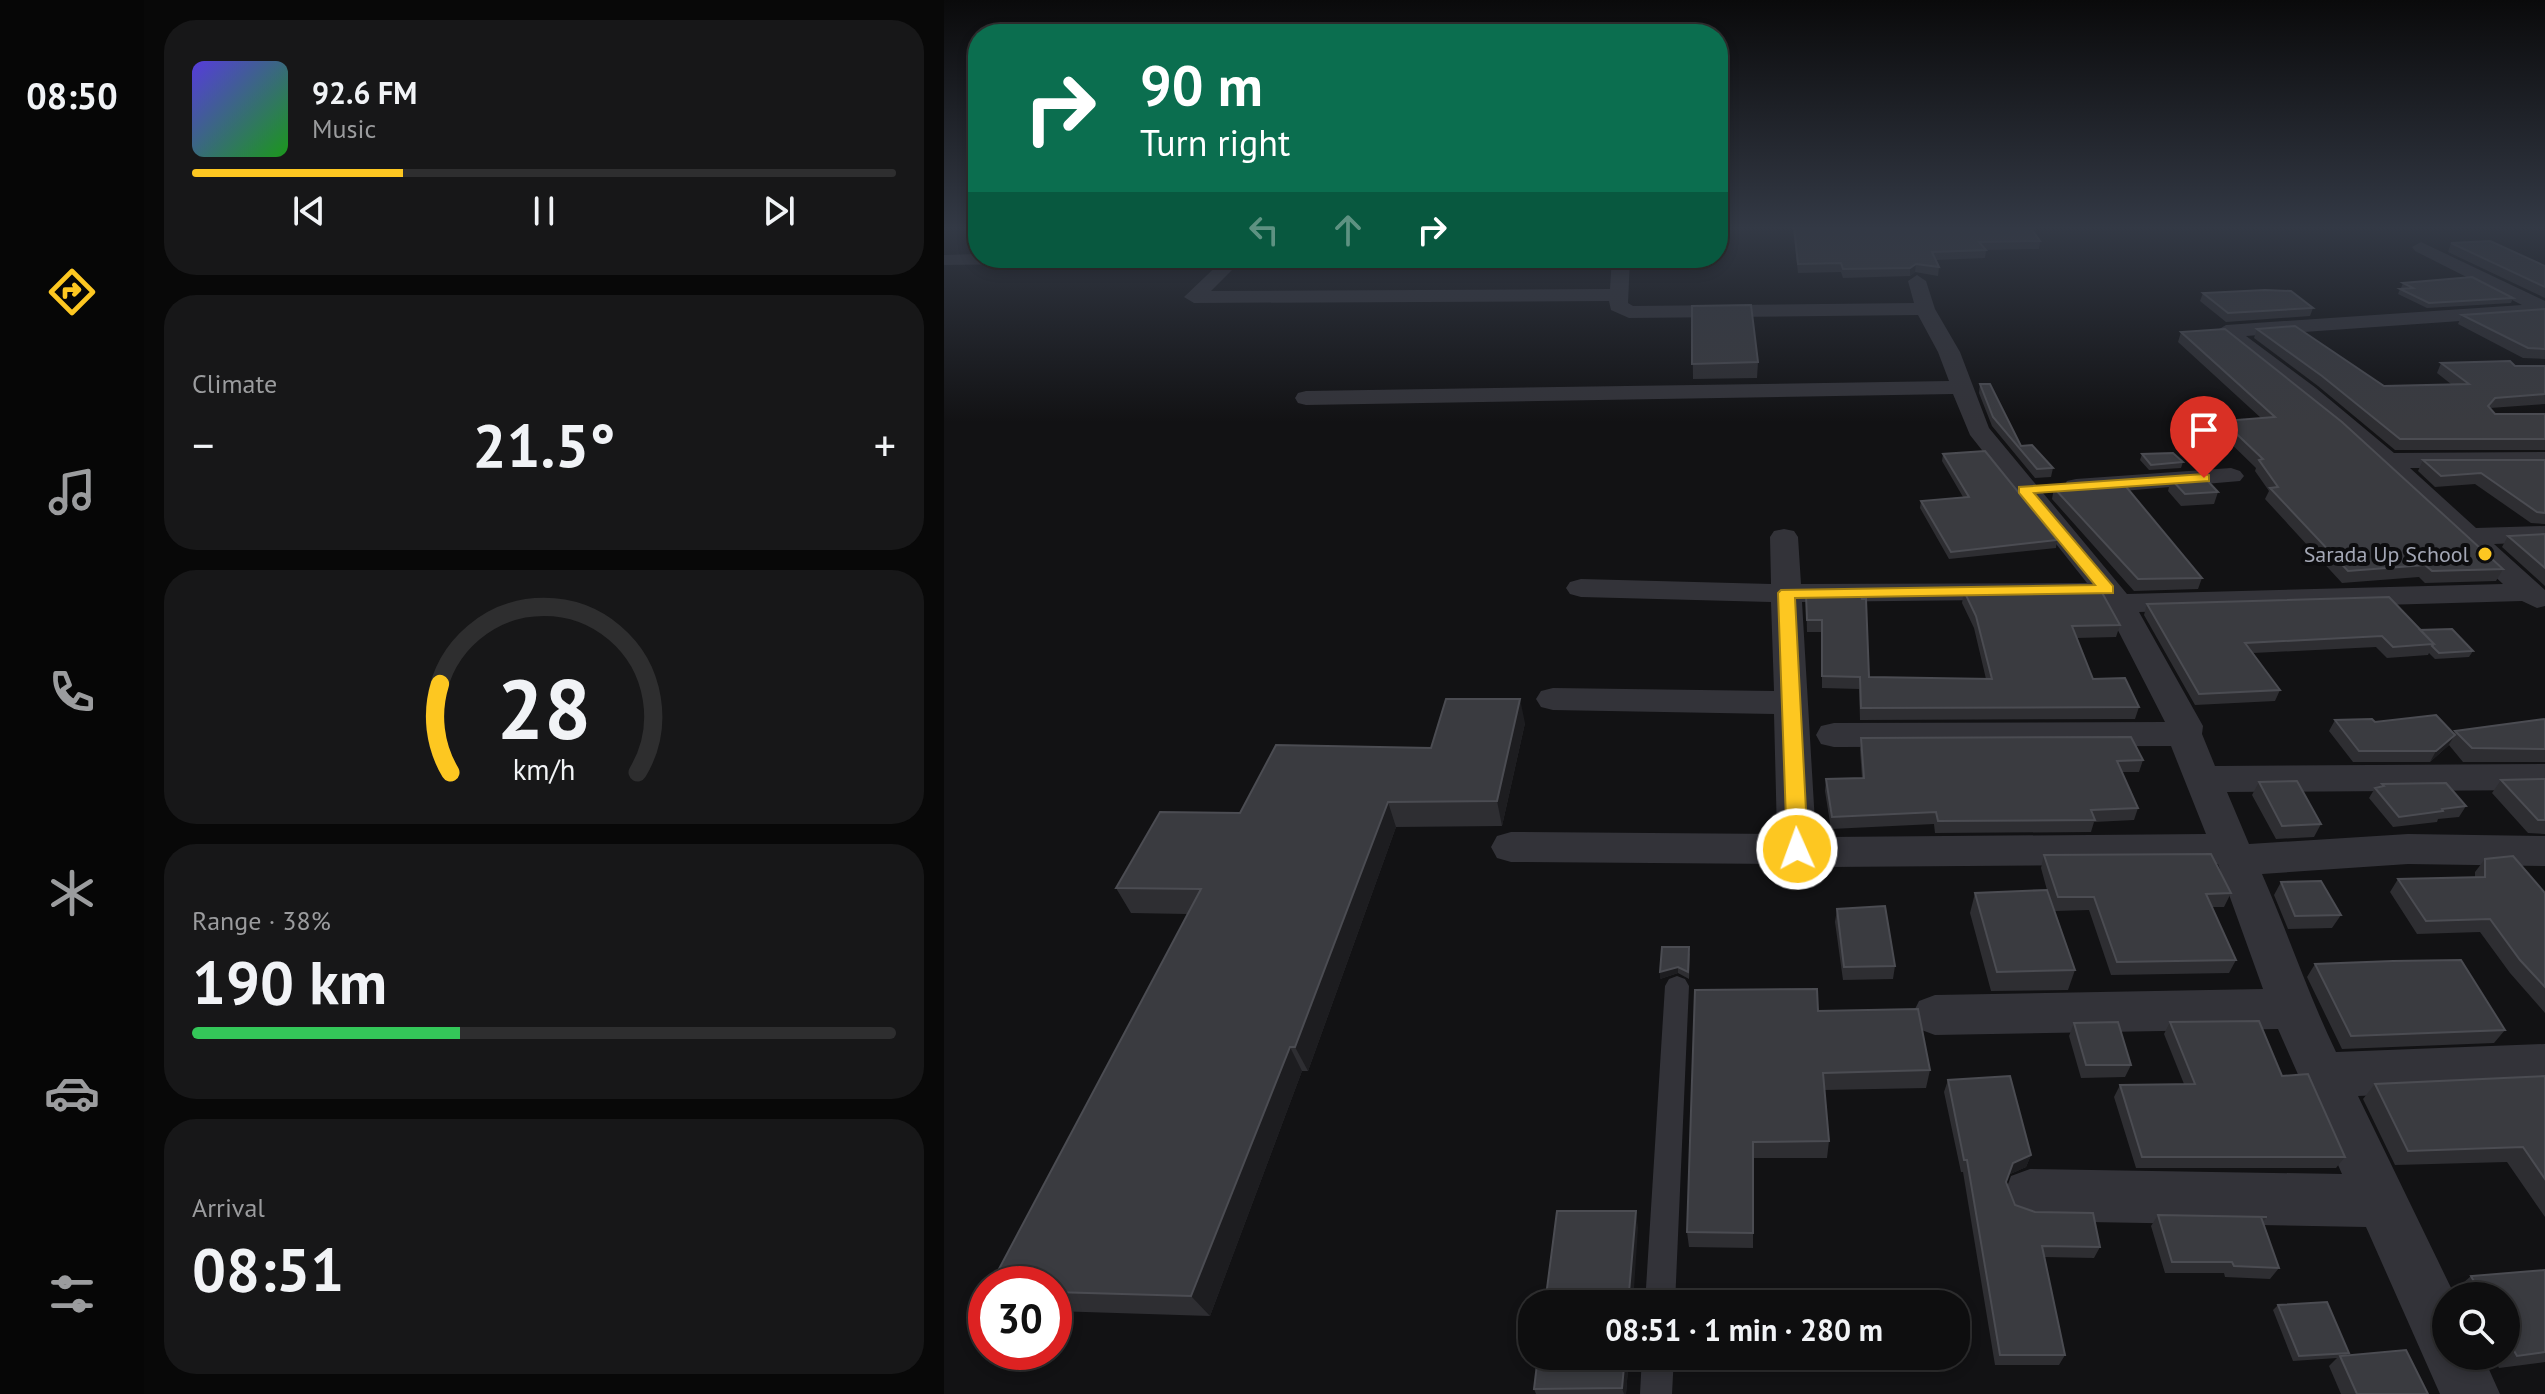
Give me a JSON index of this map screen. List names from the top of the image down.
{
  "places": ["Sarada Up School"],
  "page": {
    "tabs": "08:50",
    "turn": ["90 m", "Turn right"],
    "song": ["92.6 FM", "Music"],
    "tile": [
      "Climate",
      ["Range · 38%", "190 km"],
      ["Arrival", "08:51"]
    ],
    "heat": ["−", "21.5°", "+"],
    "limit": "30",
    "trip": "08:51 · 1 min · 280 m",
    "gauge": ["28", "km/h"]
  }
}
